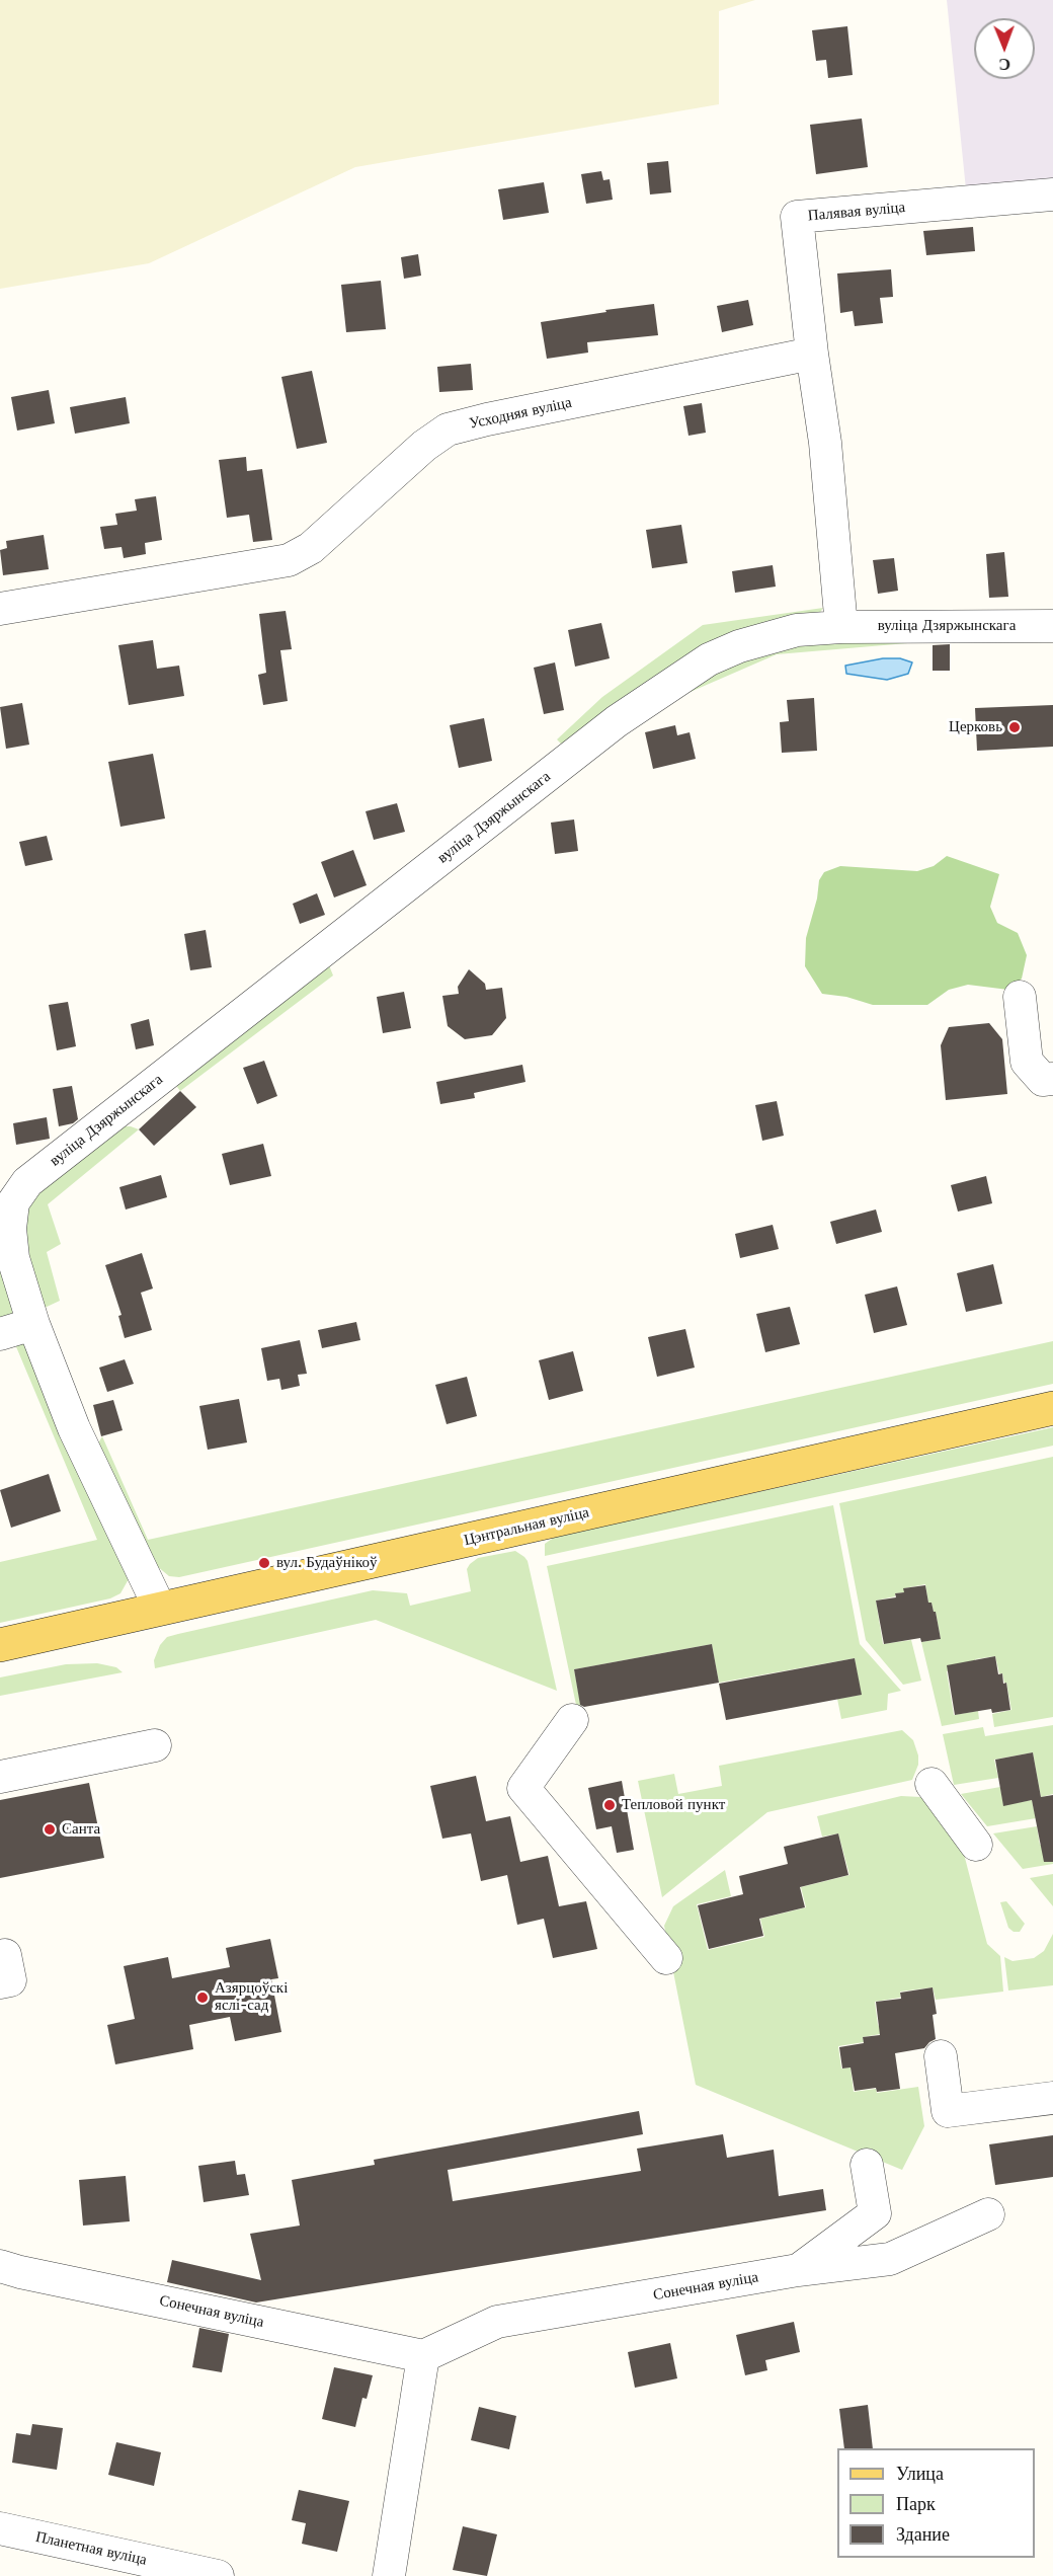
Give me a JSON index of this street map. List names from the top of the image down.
{
  "streets": {
    "main road": ["Цэнтральная вуліца"],
    "street": [
      "Палявая вуліца",
      "Усходняя вуліца",
      "вуліца Дзяржынскага",
      "Сонечная вуліца",
      "Планетная вуліца"
    ]
  },
  "crossings": [
    ["Палявая вуліца", "Усходняя вуліца"],
    ["вуліца Дзяржынскага", "Цэнтральная вуліца"]
  ],
  "places": [
    "Церковь",
    "вул. Будаўнікоў",
    "Тепловой пункт",
    "Санта",
    "Азярцоўскі яслі-сад"
  ],
  "legend": ["Улица", "Парк", "Здание"],
  "north": "bottom"
}
